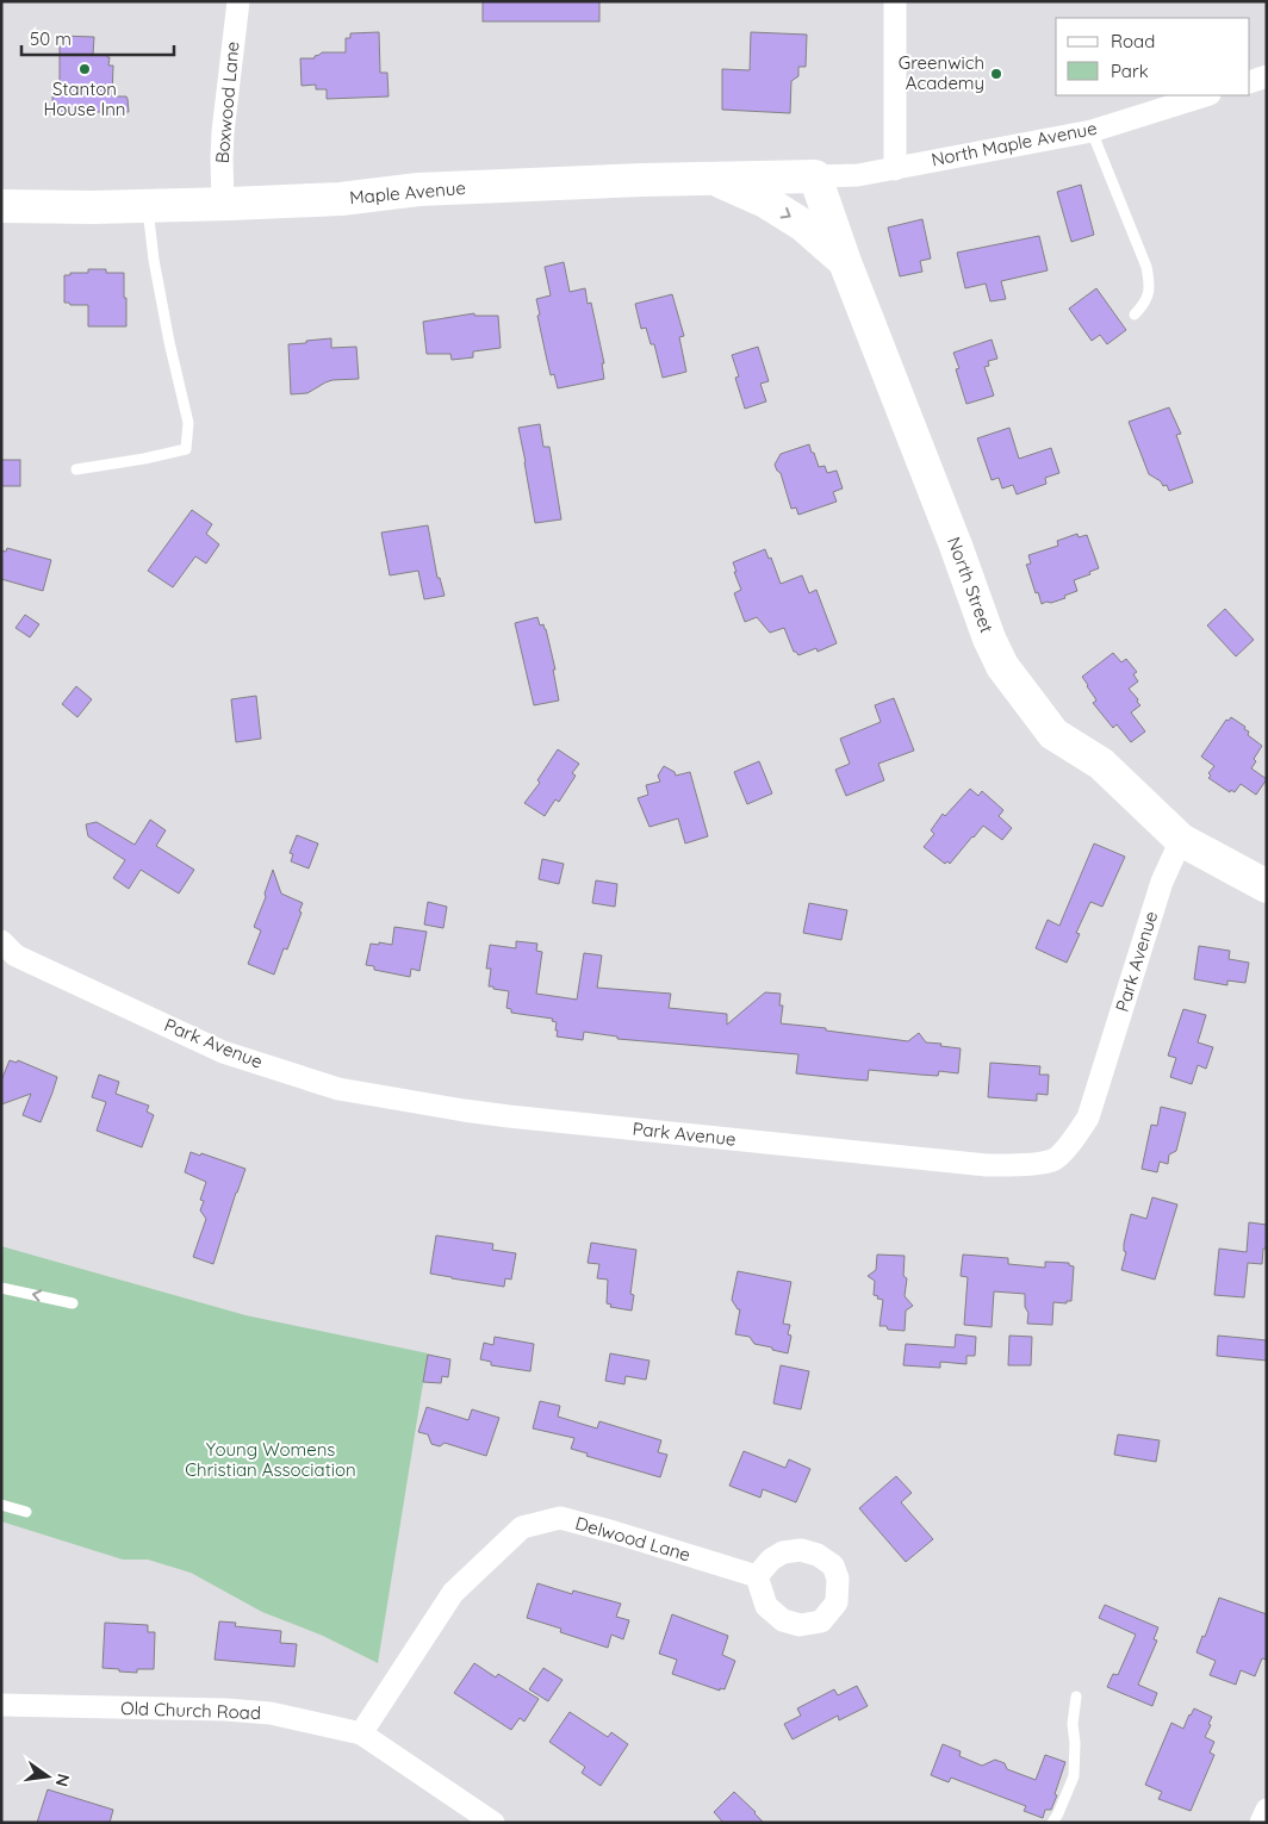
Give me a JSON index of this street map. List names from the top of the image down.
{
  "streets": {
    "main road": ["Maple Avenue", "North Street"],
    "street": [
      "Boxwood Lane",
      "North Maple Avenue",
      "Park Avenue",
      "Delwood Lane",
      "Old Church Road"
    ]
  },
  "crossings": [
    ["Boxwood Lane", "Maple Avenue"],
    ["North Maple Avenue", "Maple Avenue"],
    ["North Maple Avenue", "North Street"],
    ["Maple Avenue", "North Street"],
    ["North Street", "Park Avenue"],
    ["Delwood Lane", "Old Church Road"]
  ],
  "parks": ["Young Womens Christian Association"],
  "places": ["Stanton House Inn", "Greenwich Academy"],
  "legend": ["Road", "Park"],
  "scale_bar": "50 m",
  "north": "right"
}
